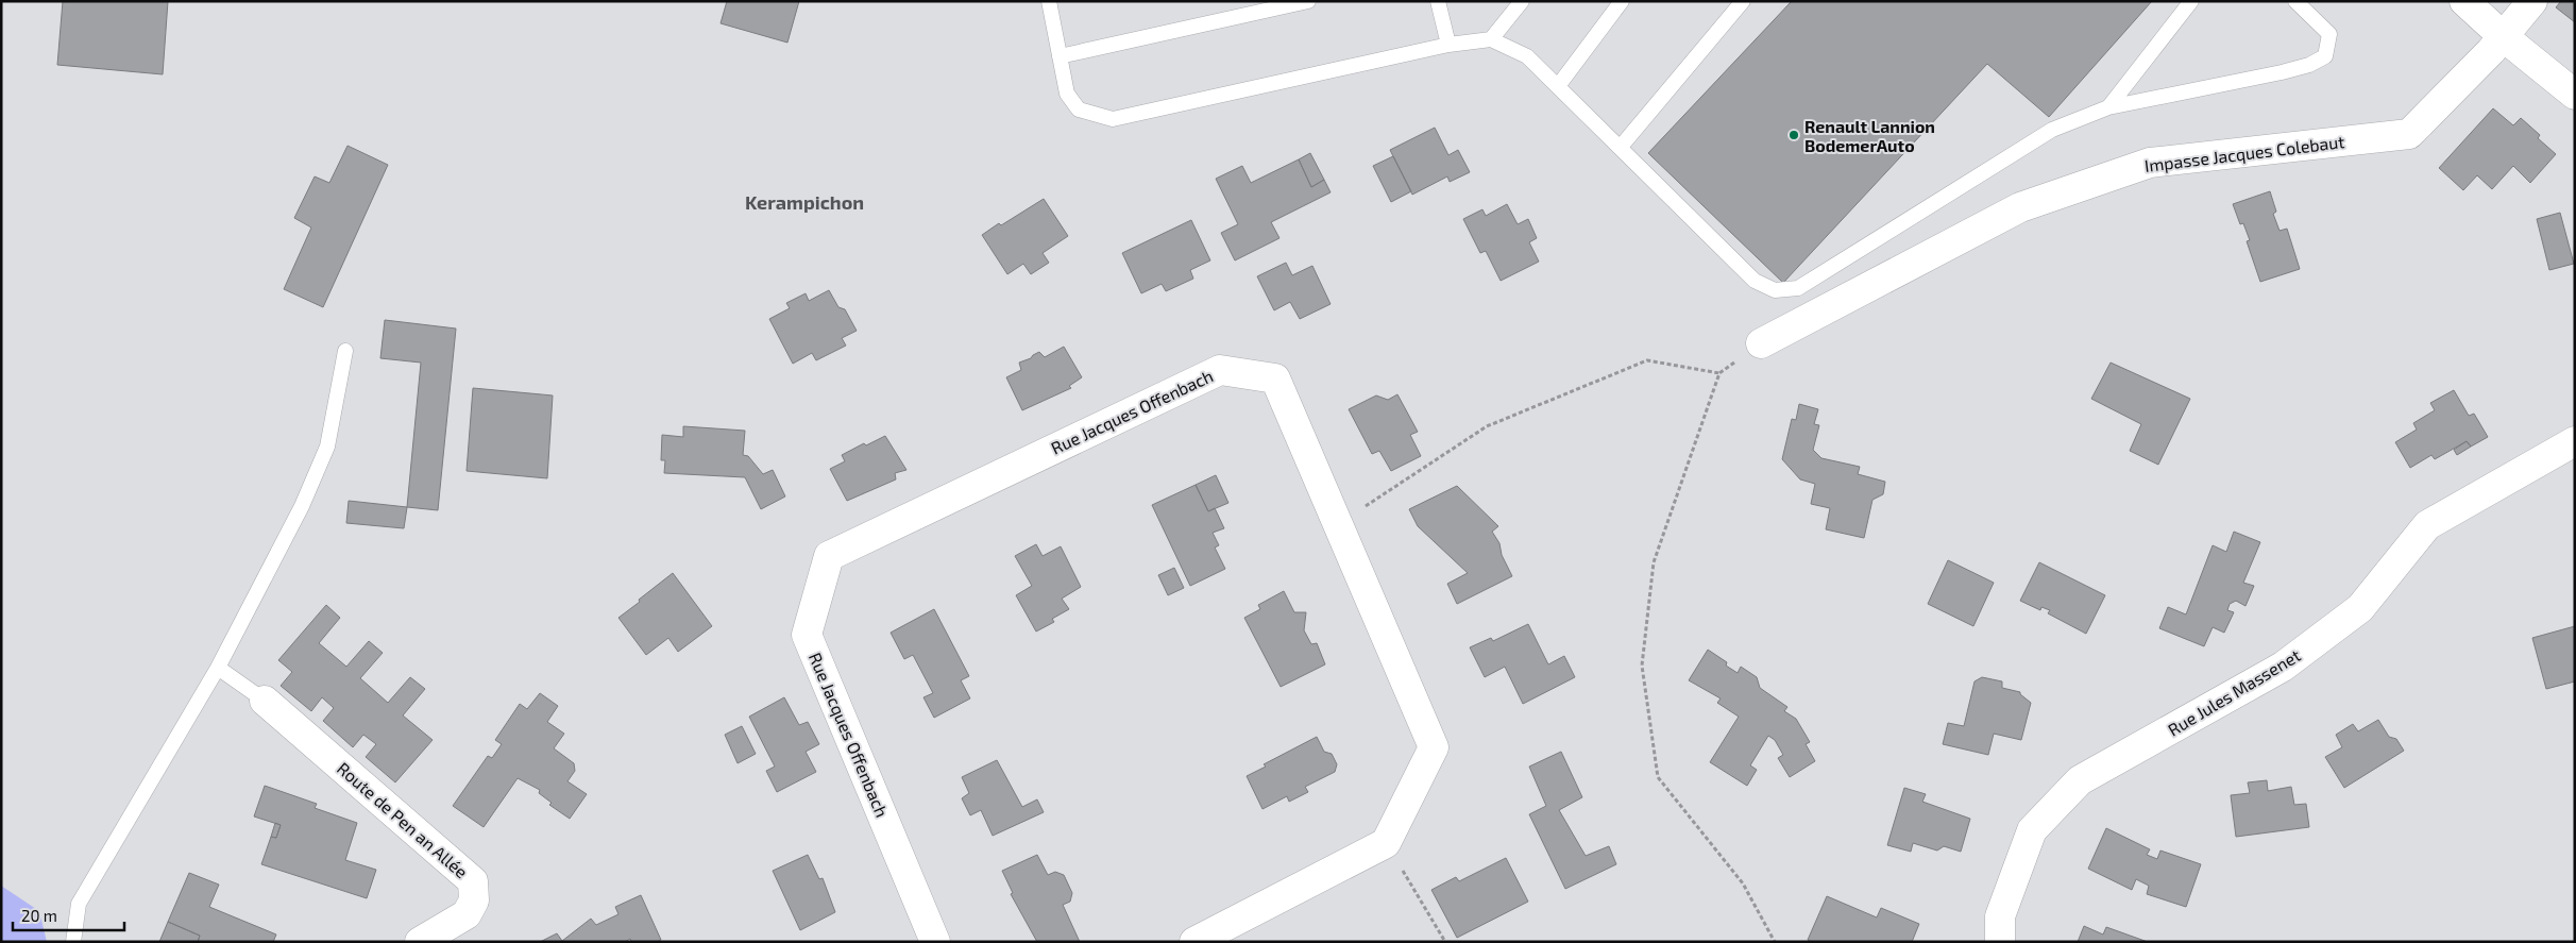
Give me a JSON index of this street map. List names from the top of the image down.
{
  "streets": {
    "street": [
      "Impasse Jacques Colebaut",
      "Rue Jacques Offenbach",
      "Rue Jules Massenet",
      "Route de Pen an Allée"
    ]
  },
  "districts": ["Kerampichon"],
  "places": ["Renault Lannion BodemerAuto"],
  "scale_bar": "20 m"
}
